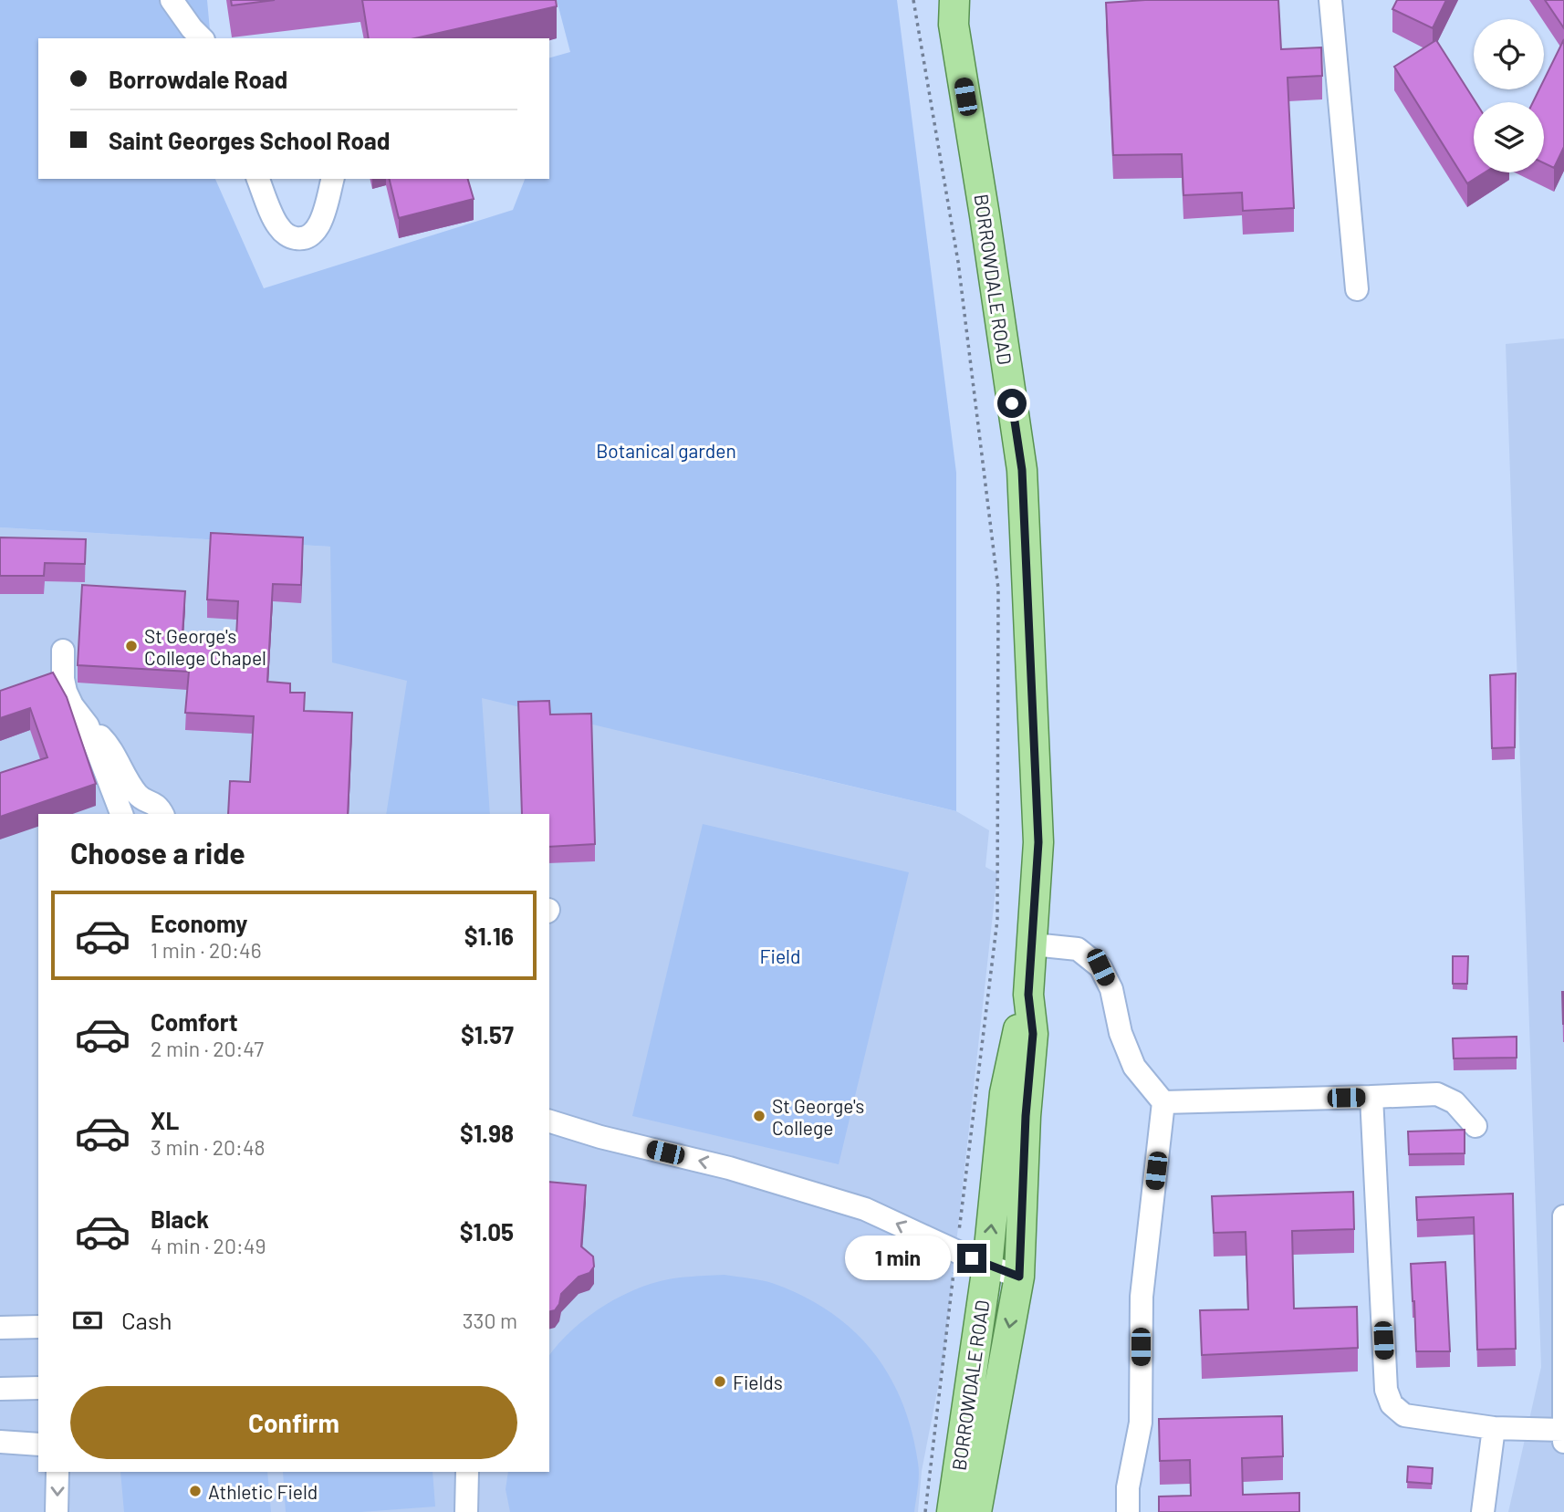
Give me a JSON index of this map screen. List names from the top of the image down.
{
  "streets": {
    "main road": ["BORROWDALE ROAD"]
  },
  "parks": ["Botanical garden", "Field"],
  "places": [
    "St George's College Chapel",
    "St George's College",
    "Fields",
    "Athletic Field"
  ],
  "page": {
    "banner": ["Borrowdale Road", "Saint Georges School Road"],
    "heading": "Choose a ride",
    "list": [
      {
        "name": "Economy",
        "note": "1 min · 20:46",
        "value": "$1.16"
      },
      {
        "name": "Comfort",
        "note": "2 min · 20:47",
        "value": "$1.57"
      },
      {
        "name": "XL",
        "note": "3 min · 20:48",
        "value": "$1.98"
      },
      {
        "name": "Black",
        "note": "4 min · 20:49",
        "value": "$1.05"
      }
    ],
    "bubble": "1 min",
    "pay": ["Cash", "330 m"],
    "buttons": "Confirm"
  }
}
